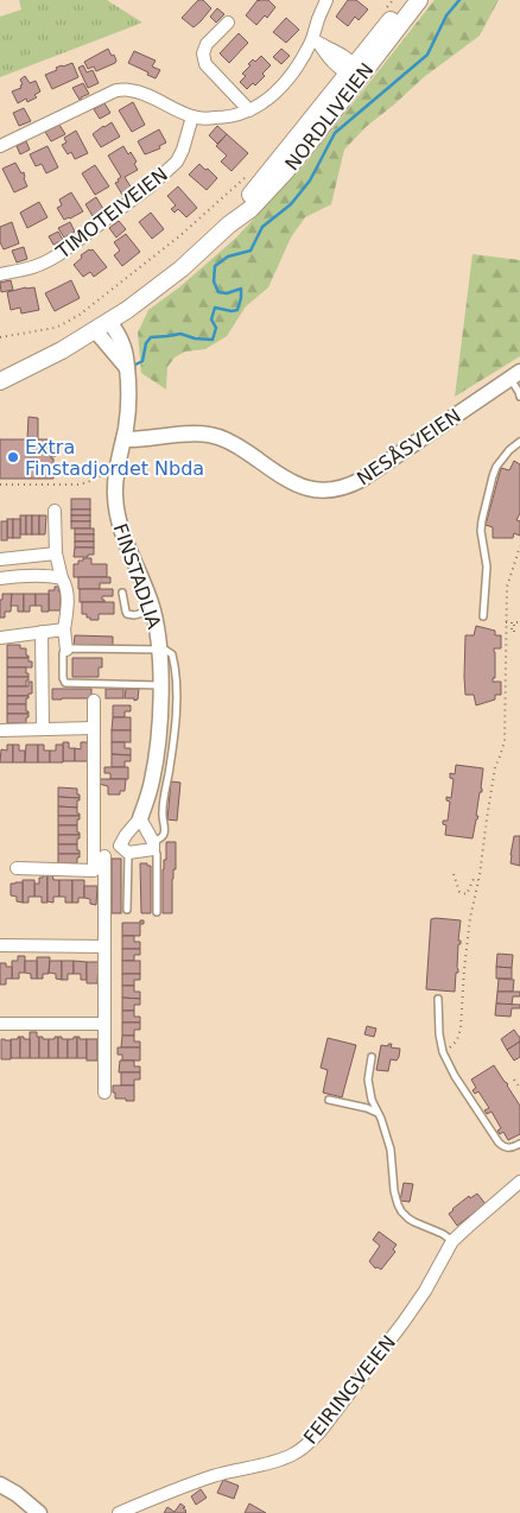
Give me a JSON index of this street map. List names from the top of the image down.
{
  "streets": {
    "main road": ["NORDLIVEIEN"],
    "street": [
      "TIMOTEIVEIEN",
      "NESÅSVEIEN",
      "FINSTADLIA",
      "FEIRINGVEIEN"
    ]
  },
  "crossings": [
    ["NORDLIVEIEN", "FINSTADLIA"],
    ["NESÅSVEIEN", "FINSTADLIA"]
  ],
  "places": ["Extra Finstadjordet Nbda"]
}
